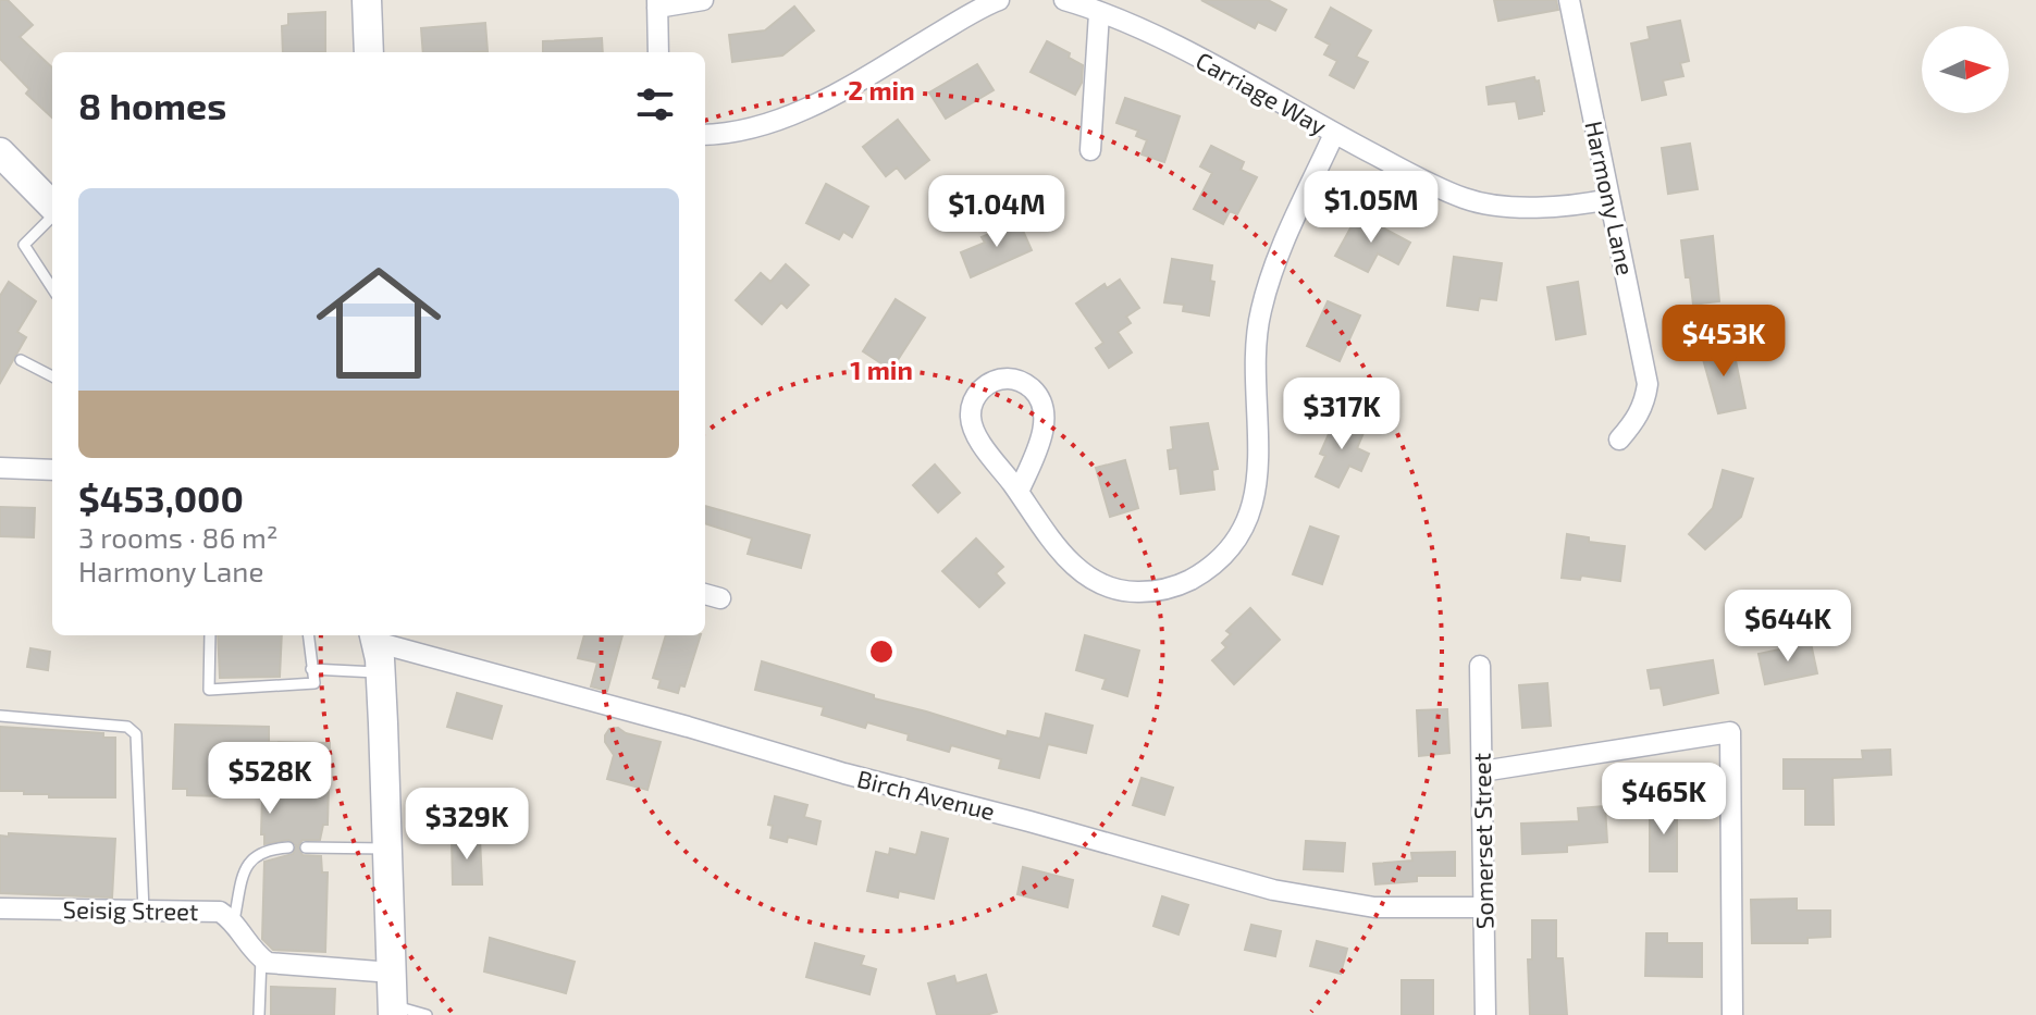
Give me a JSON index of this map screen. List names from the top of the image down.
{
  "streets": {
    "street": [
      "Carriage Way",
      "Harmony Lane",
      "Birch Avenue",
      "Somerset Street",
      "Seisig Street"
    ]
  },
  "crossings": [
    ["Carriage Way", "Harmony Lane"],
    ["Birch Avenue", "Somerset Street"]
  ],
  "north": "right",
  "page": {
    "heading": "8 homes",
    "list": [
      {
        "name": "$453,000",
        "note": "3 rooms · 86 m² · Harmony Lane"
      }
    ],
    "price": [
      "$1.05M",
      "$1.04M",
      "$453K",
      "$317K",
      "$644K",
      "$528K",
      "$465K",
      "$329K"
    ]
  },
  "rings": ["2 min", "1 min"]
}
